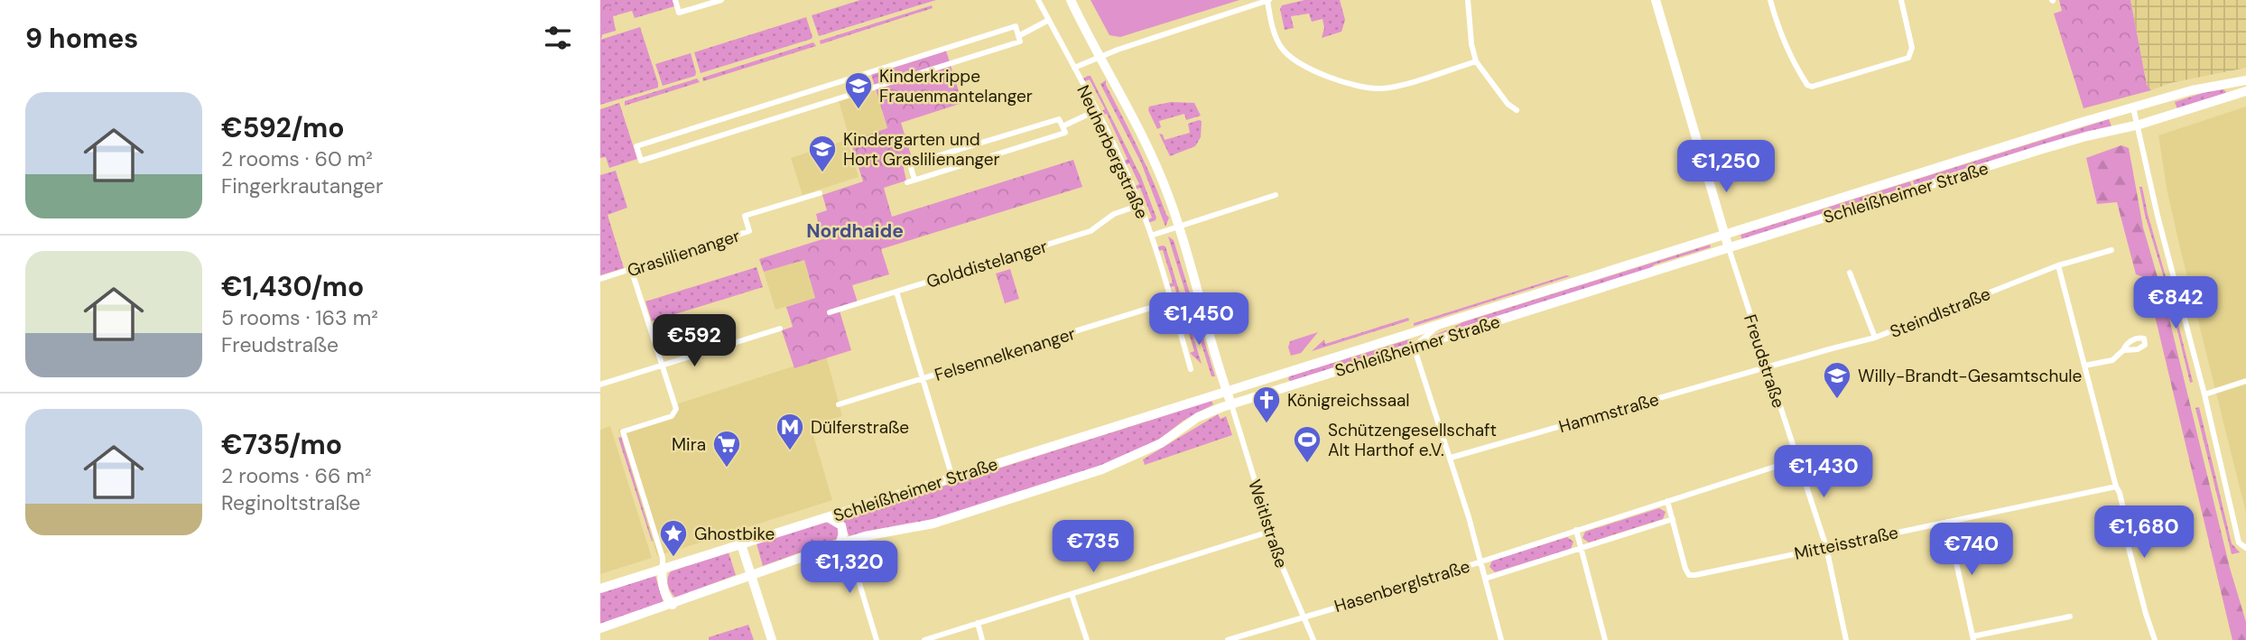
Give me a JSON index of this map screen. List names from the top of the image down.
{
  "streets": {
    "main road": ["Neuherbergstraße", "Schleißheimer Straße"],
    "street": [
      "Graslilienanger",
      "Golddistelanger",
      "Steindlstraße",
      "Felsennelkenanger",
      "Freudstraße",
      "Hammstraße",
      "Weitlstraße",
      "Mitteisstraße",
      "Hasenberglstraße"
    ]
  },
  "crossings": [
    ["Neuherbergstraße", "Schleißheimer Straße"],
    ["Neuherbergstraße", "Golddistelanger"],
    ["Neuherbergstraße", "Felsennelkenanger"],
    ["Neuherbergstraße", "Weitlstraße"],
    ["Schleißheimer Straße", "Freudstraße"],
    ["Schleißheimer Straße", "Weitlstraße"],
    ["Steindlstraße", "Freudstraße"],
    ["Steindlstraße", "Hammstraße"],
    ["Freudstraße", "Hammstraße"],
    ["Freudstraße", "Mitteisstraße"],
    ["Freudstraße", "Hasenberglstraße"],
    ["Weitlstraße", "Hasenberglstraße"],
    ["Mitteisstraße", "Hasenberglstraße"]
  ],
  "districts": ["Nordhaide"],
  "places": {
    "school or university": ["Kinderkrippe Frauenmantelanger", "Kindergarten und Hort Graslilienanger", "Willy-Brandt-Gesamtschule"],
    "church": ["Königreichssaal"],
    "metro station": ["Dülferstraße"],
    "sports": ["Schützengesellschaft Alt Harthof e.V."],
    "supermarket": ["Mira"],
    "place": ["Ghostbike"]
  },
  "page": {
    "heading": "9 homes",
    "list": [
      {
        "name": "€592/mo",
        "note": "2 rooms · 60 m² · Fingerkrautanger"
      },
      {
        "name": "€1,430/mo",
        "note": "5 rooms · 163 m² · Freudstraße"
      },
      {
        "name": "€735/mo",
        "note": "2 rooms · 66 m² · Reginoltstraße"
      }
    ],
    "price": [
      "€1,250",
      "€842",
      "€1,450",
      "€592",
      "€1,430",
      "€1,680",
      "€735",
      "€740",
      "€1,320"
    ]
  }
}
